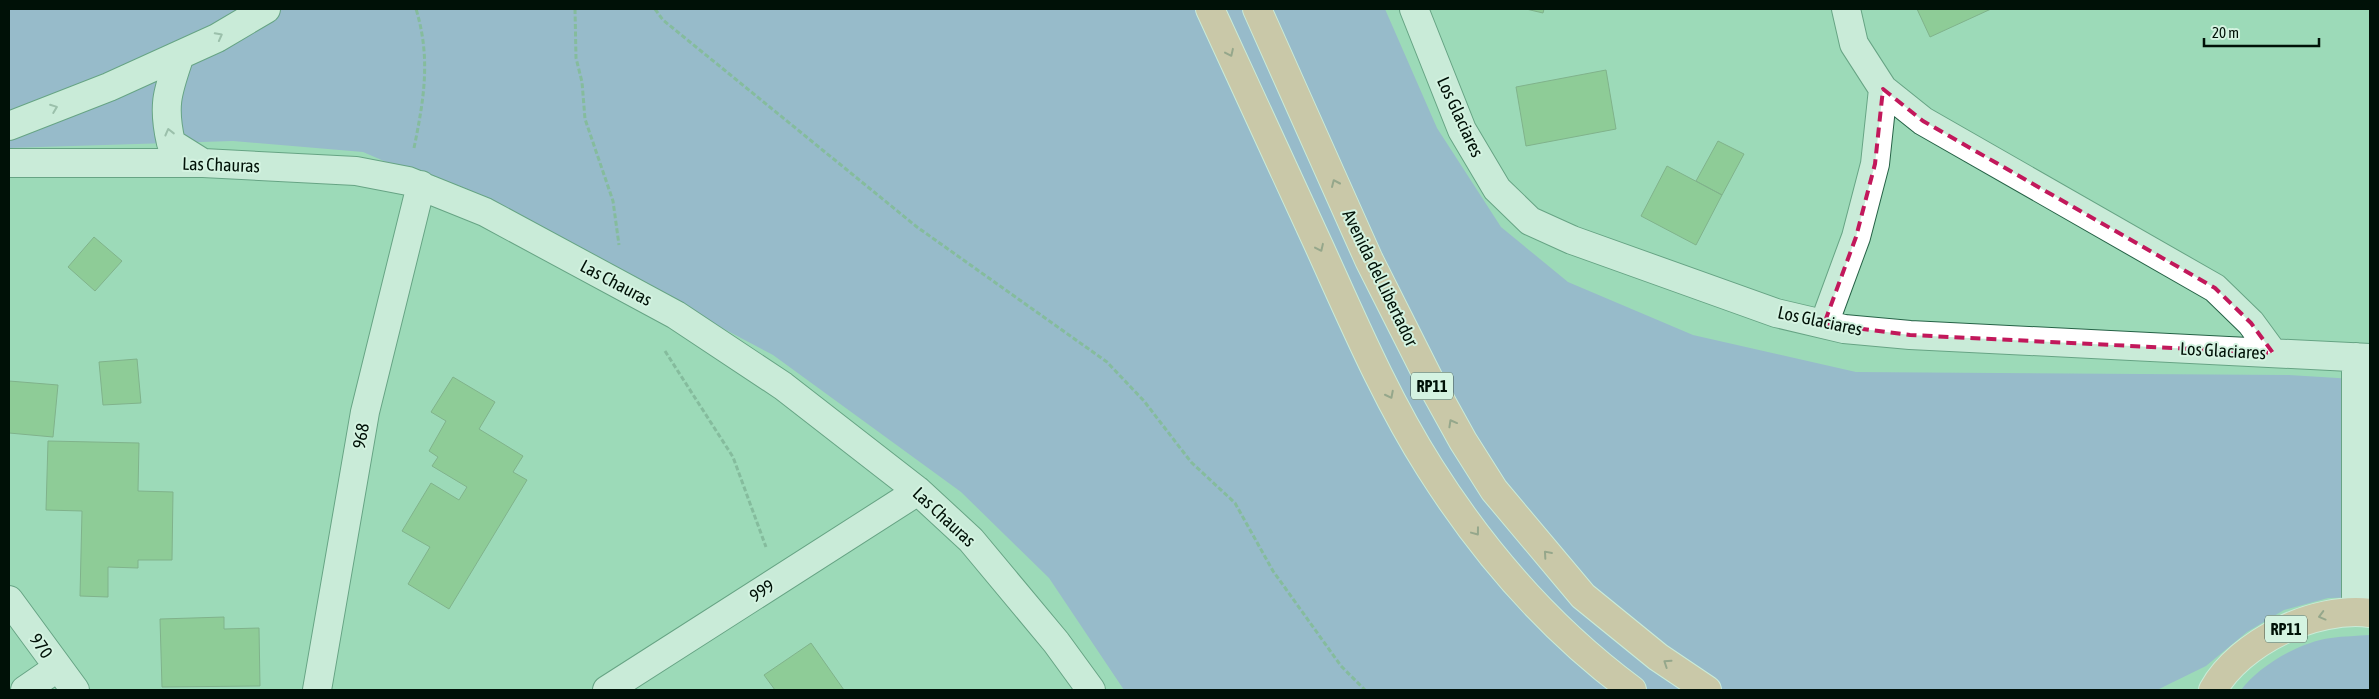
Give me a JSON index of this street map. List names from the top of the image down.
{
  "streets": {
    "main road": ["Avenida del Libertador", "RP11"],
    "street": [
      "Los Glaciares",
      "Las Chauras",
      "968",
      "999",
      "970"
    ]
  },
  "crossings": [
    ["Las Chauras", "968"],
    ["Las Chauras", "999"]
  ],
  "scale_bar": "20 m"
}
